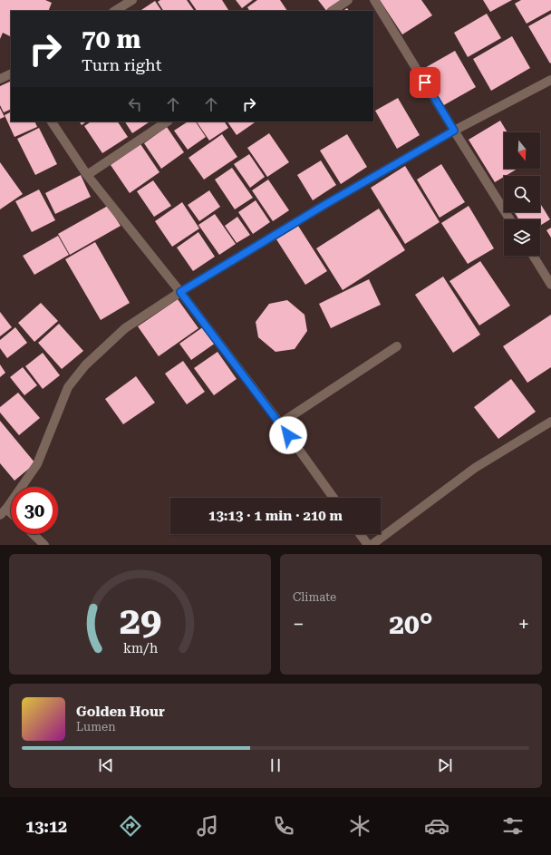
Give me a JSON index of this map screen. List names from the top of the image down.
{
  "north": "bottom",
  "page": {
    "turn": ["70 m", "Turn right"],
    "limit": "30",
    "trip": "13:13 · 1 min · 210 m",
    "tile": "Climate",
    "heat": ["−", "20°", "+"],
    "song": ["Golden Hour", "Lumen"],
    "tabs": "13:12",
    "gauge": ["29", "km/h"]
  }
}
